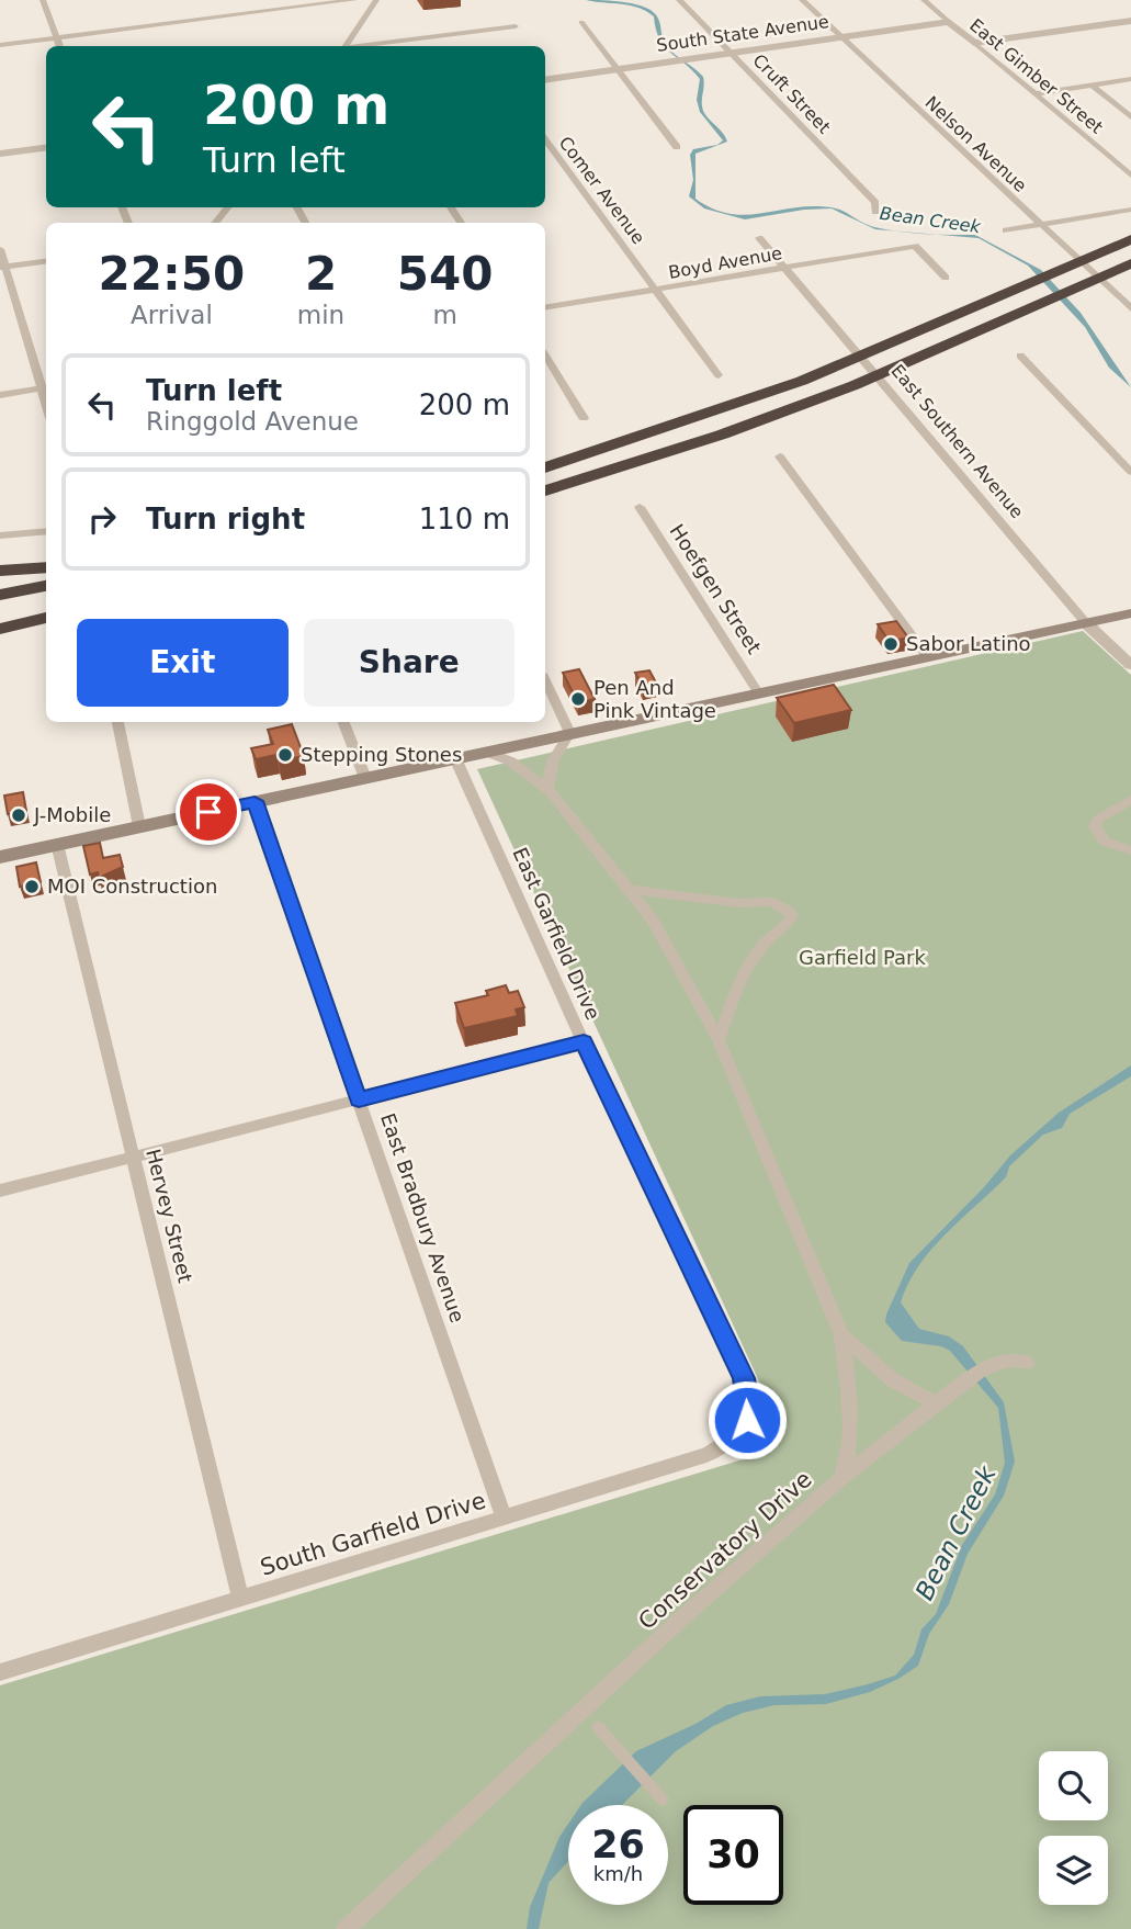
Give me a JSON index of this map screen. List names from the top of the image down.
{
  "streets": {
    "street": [
      "South State Avenue",
      "East Gimber Street",
      "Cruft Street",
      "Nelson Avenue",
      "Comer Avenue",
      "Boyd Avenue",
      "East Southern Avenue",
      "Hoefgen Street",
      "East Garfield Drive",
      "Hervey Street",
      "East Bradbury Avenue",
      "South Garfield Drive",
      "Conservatory Drive"
    ]
  },
  "crossings": [
    ["South State Avenue", "East Gimber Street"],
    ["South State Avenue", "Cruft Street"],
    ["South State Avenue", "Nelson Avenue"],
    ["Comer Avenue", "Boyd Avenue"],
    ["Boyd Avenue", "East Southern Avenue"],
    ["East Garfield Drive", "South Garfield Drive"],
    ["Hervey Street", "South Garfield Drive"],
    ["East Bradbury Avenue", "South Garfield Drive"]
  ],
  "water": ["Bean Creek"],
  "parks": ["Garfield Park"],
  "places": [
    "Sabor Latino",
    "Pen And Pink Vintage",
    "Stepping Stones",
    "J-Mobile",
    "MOI Construction"
  ],
  "page": {
    "turn": ["200 m", "Turn left"],
    "eta": [
      "22:50",
      "Arrival",
      "2",
      "min",
      "540",
      "m"
    ],
    "list": [
      {
        "name": "Turn left",
        "note": "Ringgold Avenue",
        "value": "200 m"
      },
      {
        "name": "Turn right",
        "value": "110 m"
      }
    ],
    "buttons": ["Exit", "Share"],
    "speed": "26 km/h",
    "limit": "30"
  }
}
